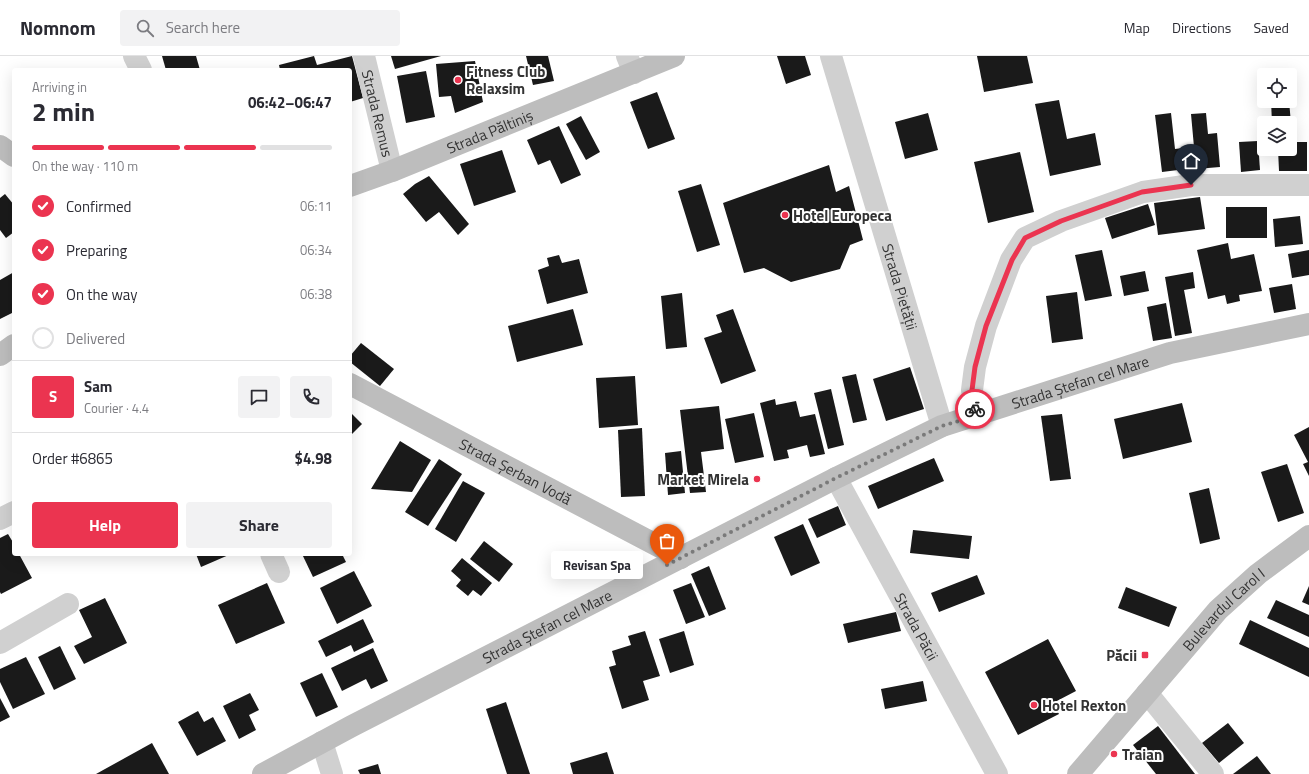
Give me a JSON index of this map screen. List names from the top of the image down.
{
  "streets": {
    "street": [
      "Strada Remus",
      "Strada Păltiniș",
      "Strada Pietății",
      "Strada Ștefan cel Mare",
      "Strada Șerban Vodă",
      "Bulevardul Carol I",
      "Strada Păcii"
    ]
  },
  "crossings": [
    ["Strada Remus", "Strada Păltiniș"],
    ["Strada Pietății", "Strada Ștefan cel Mare"],
    ["Strada Ștefan cel Mare", "Strada Șerban Vodă"],
    ["Strada Ștefan cel Mare", "Strada Păcii"]
  ],
  "places": {
    "other": [
      "Fitness Club Relaxsim",
      "Hotel Europeca",
      "Market Mirela",
      "Revisan Spa",
      "Hotel Rexton",
      "Traian"
    ],
    "transit": ["Păcii"]
  },
  "page": {
    "header": "Nomnom",
    "search": "Search here",
    "nav": ["Map", "Directions", "Saved"],
    "heading": ["2 min", "Arriving in", "06:42–06:47"],
    "panel": [
      "Sam",
      "Courier · 4.4",
      "Order #6865",
      "$4.98"
    ],
    "bar": "On the way · 110 m",
    "list": [
      ["Confirmed", "06:11"],
      ["Preparing", "06:34"],
      ["On the way", "06:38"],
      "Delivered"
    ],
    "round": "S",
    "buttons": ["Help", "Share"],
    "bubble": "Revisan Spa"
  }
}
